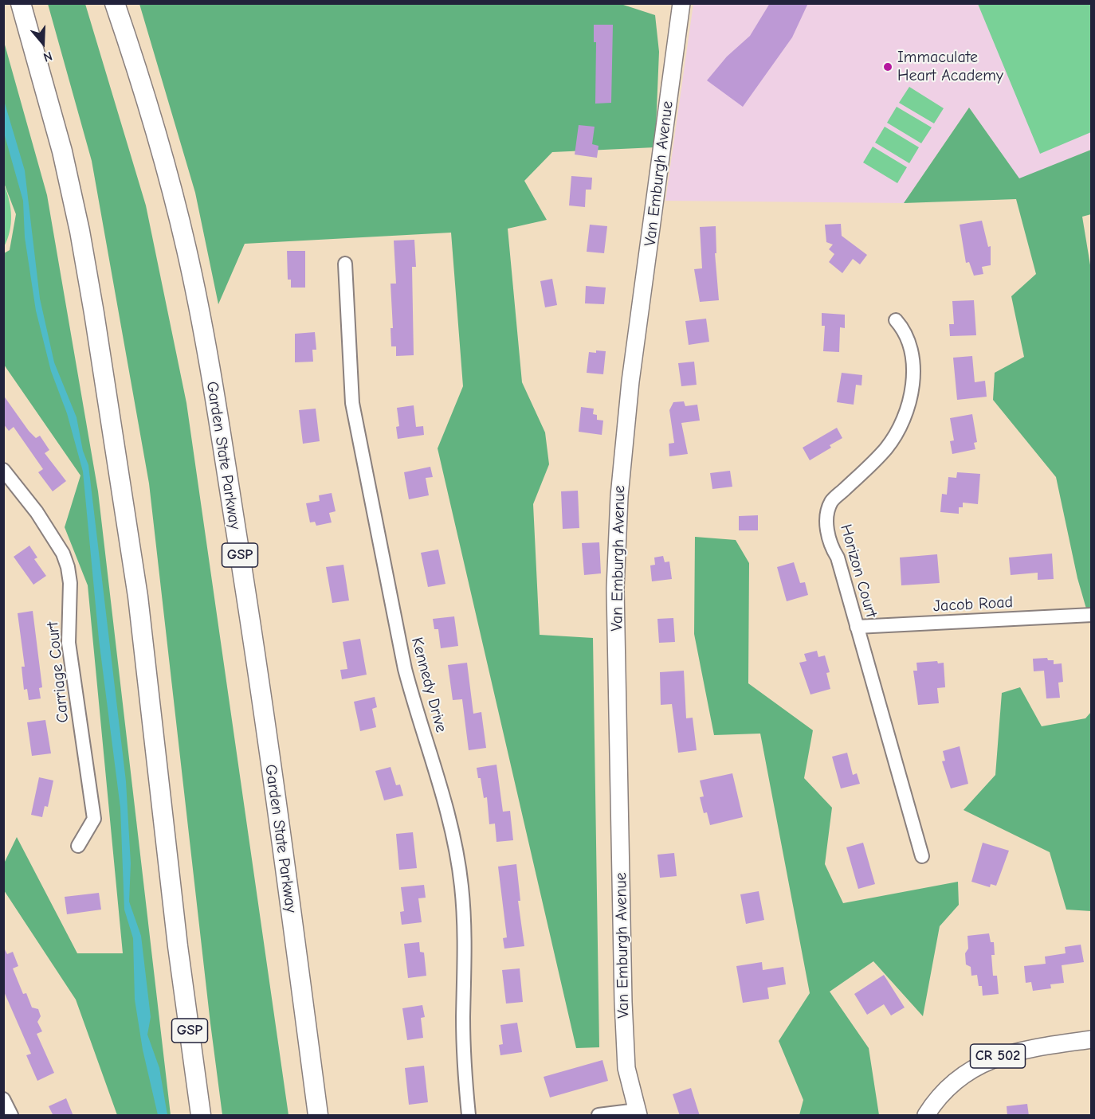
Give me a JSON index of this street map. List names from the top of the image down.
{
  "streets": {
    "highway": ["Garden State Parkway", "GSP"],
    "main road": ["Van Emburgh Avenue", "CR 502"],
    "street": [
      "Horizon Court",
      "Jacob Road",
      "Carriage Court",
      "Kennedy Drive"
    ]
  },
  "crossings": [
    ["Horizon Court", "Jacob Road"]
  ],
  "places": ["Immaculate Heart Academy"],
  "north": "bottom"
}
